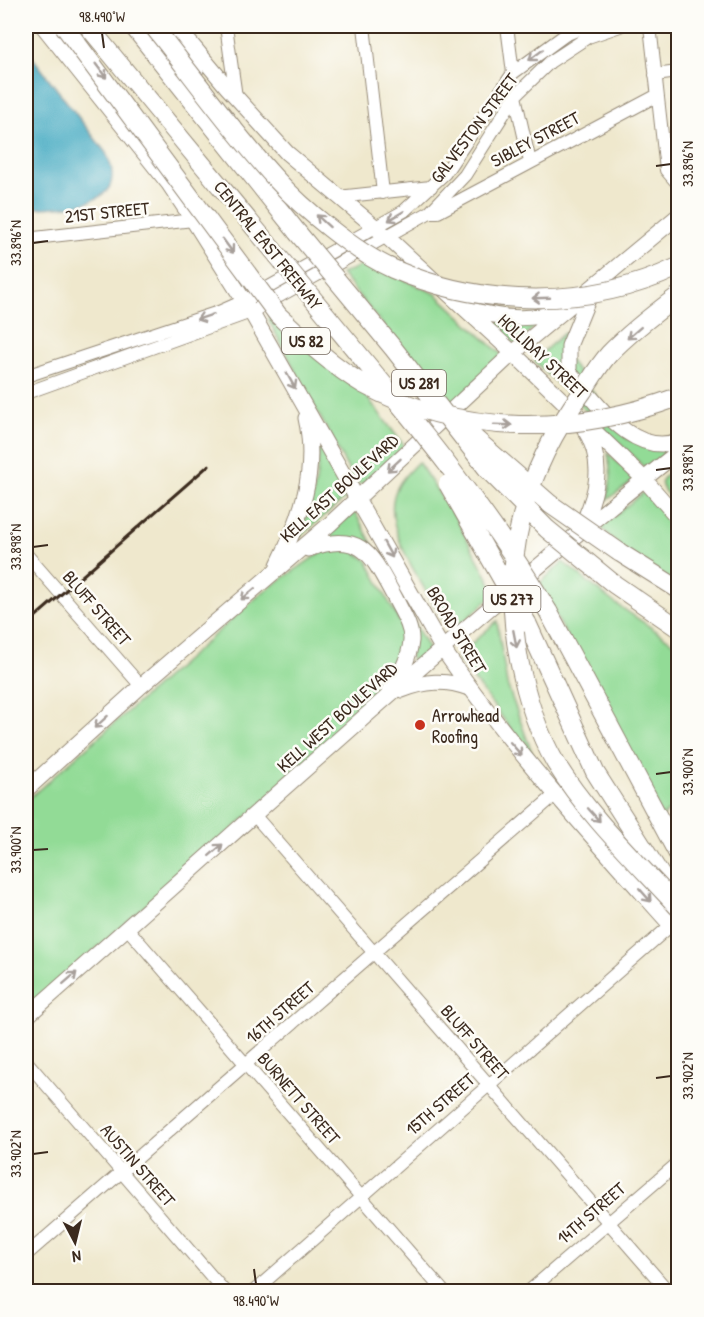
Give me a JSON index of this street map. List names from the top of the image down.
{
  "streets": {
    "highway": [
      "CENTRAL EAST FREEWAY",
      "US 82",
      "US 281",
      "US 277"
    ],
    "main road": [
      "HOLLIDAY STREET",
      "KELL EAST BOULEVARD",
      "BROAD STREET",
      "KELL WEST BOULEVARD"
    ],
    "street": [
      "GALVESTON STREET",
      "SIBLEY STREET",
      "21ST STREET",
      "BLUFF STREET",
      "16TH STREET",
      "BURNETT STREET",
      "15TH STREET",
      "AUSTIN STREET",
      "14TH STREET"
    ]
  },
  "crossings": [
    ["GALVESTON STREET", "SIBLEY STREET"],
    ["GALVESTON STREET", "HOLLIDAY STREET"],
    ["GALVESTON STREET", "BROAD STREET"],
    ["HOLLIDAY STREET", "KELL EAST BOULEVARD"],
    ["HOLLIDAY STREET", "KELL WEST BOULEVARD"],
    ["KELL EAST BOULEVARD", "BLUFF STREET"],
    ["KELL EAST BOULEVARD", "BROAD STREET"],
    ["BLUFF STREET", "KELL WEST BOULEVARD"],
    ["BLUFF STREET", "16TH STREET"],
    ["BLUFF STREET", "15TH STREET"],
    ["BLUFF STREET", "14TH STREET"],
    ["BROAD STREET", "KELL WEST BOULEVARD"],
    ["BROAD STREET", "16TH STREET"],
    ["BROAD STREET", "15TH STREET"],
    ["KELL WEST BOULEVARD", "BURNETT STREET"],
    ["16TH STREET", "BURNETT STREET"],
    ["16TH STREET", "AUSTIN STREET"],
    ["BURNETT STREET", "15TH STREET"]
  ],
  "one_way": ["KELL EAST BOULEVARD", "BROAD STREET", "KELL WEST BOULEVARD"],
  "places": ["Arrowhead Roofing"],
  "north": "bottom",
  "coordinates": [
    "98.490°W",
    "33.896°N",
    "33.898°N",
    "33.900°N",
    "33.902°N"
  ]
}
